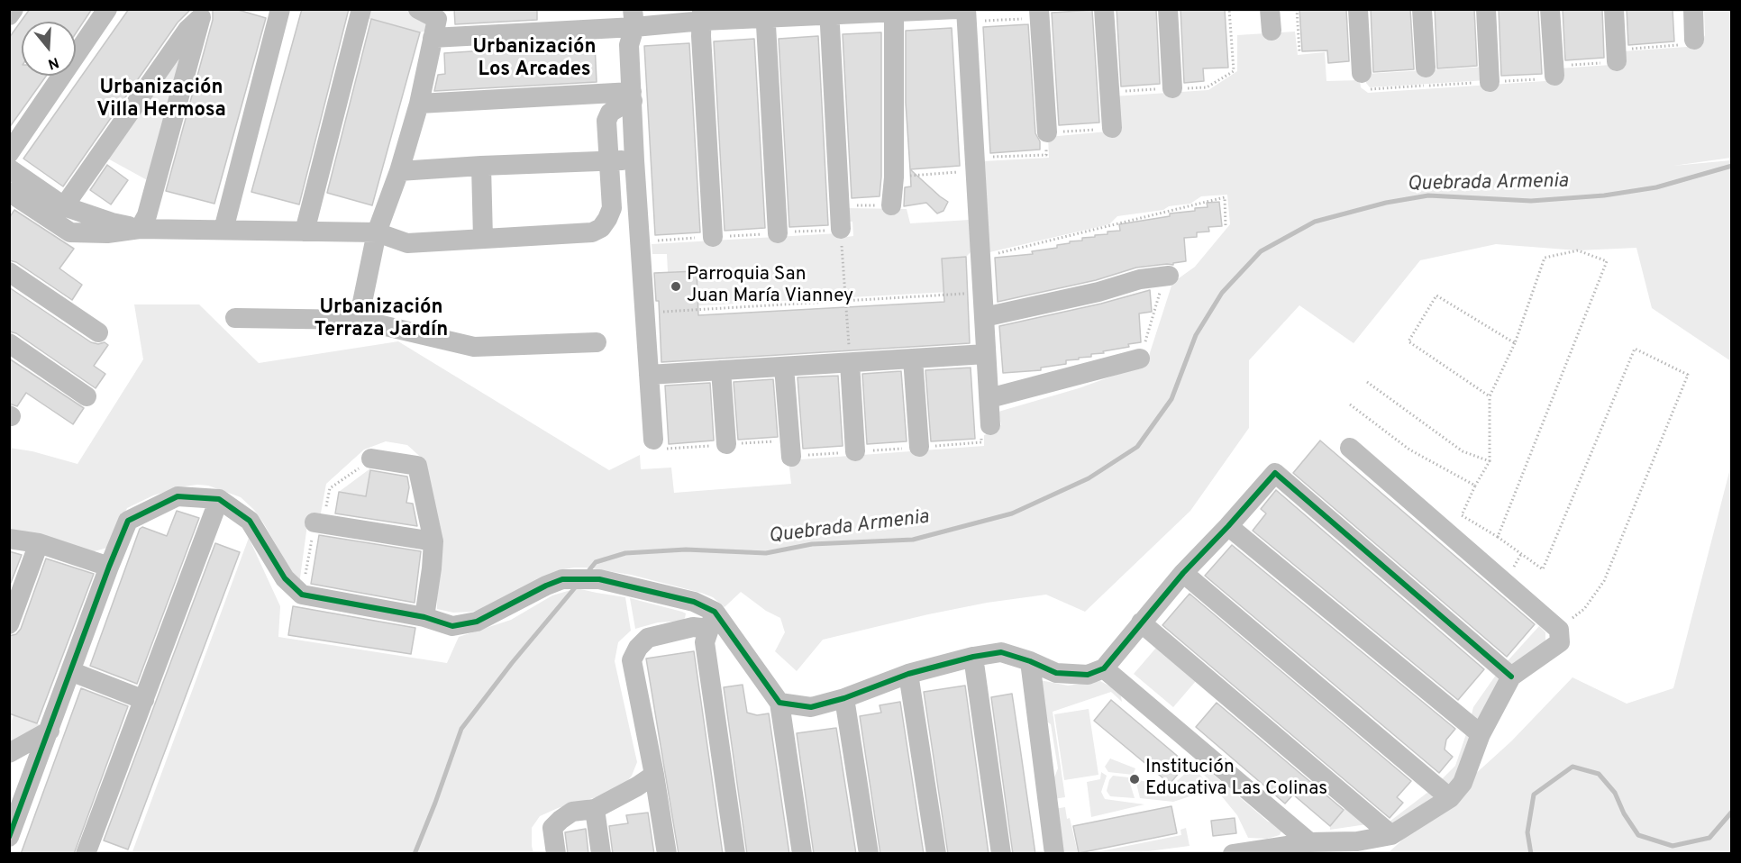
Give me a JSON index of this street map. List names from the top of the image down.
{
  "districts": ["Urbanización Los Arcades", "Urbanización Villa Hermosa", "Urbanización Terraza Jardín"],
  "water": ["Quebrada Armenia"],
  "places": ["Parroquia San Juan María Vianney", "Institución Educativa Las Colinas"],
  "north": "bottom"
}
